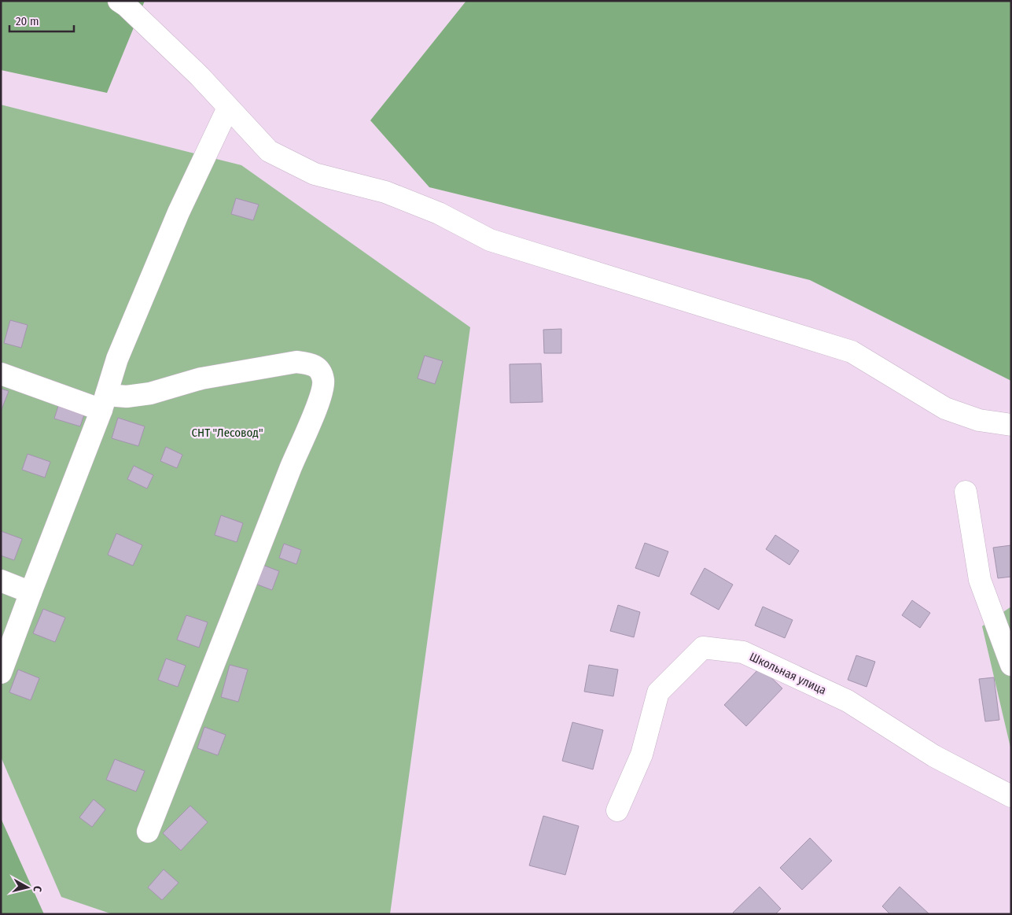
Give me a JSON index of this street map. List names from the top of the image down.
{
  "streets": {
    "street": ["Школьная улица"]
  },
  "parks": ["СНТ \"Лесовод\""],
  "scale_bar": "20 m",
  "north": "right"
}
